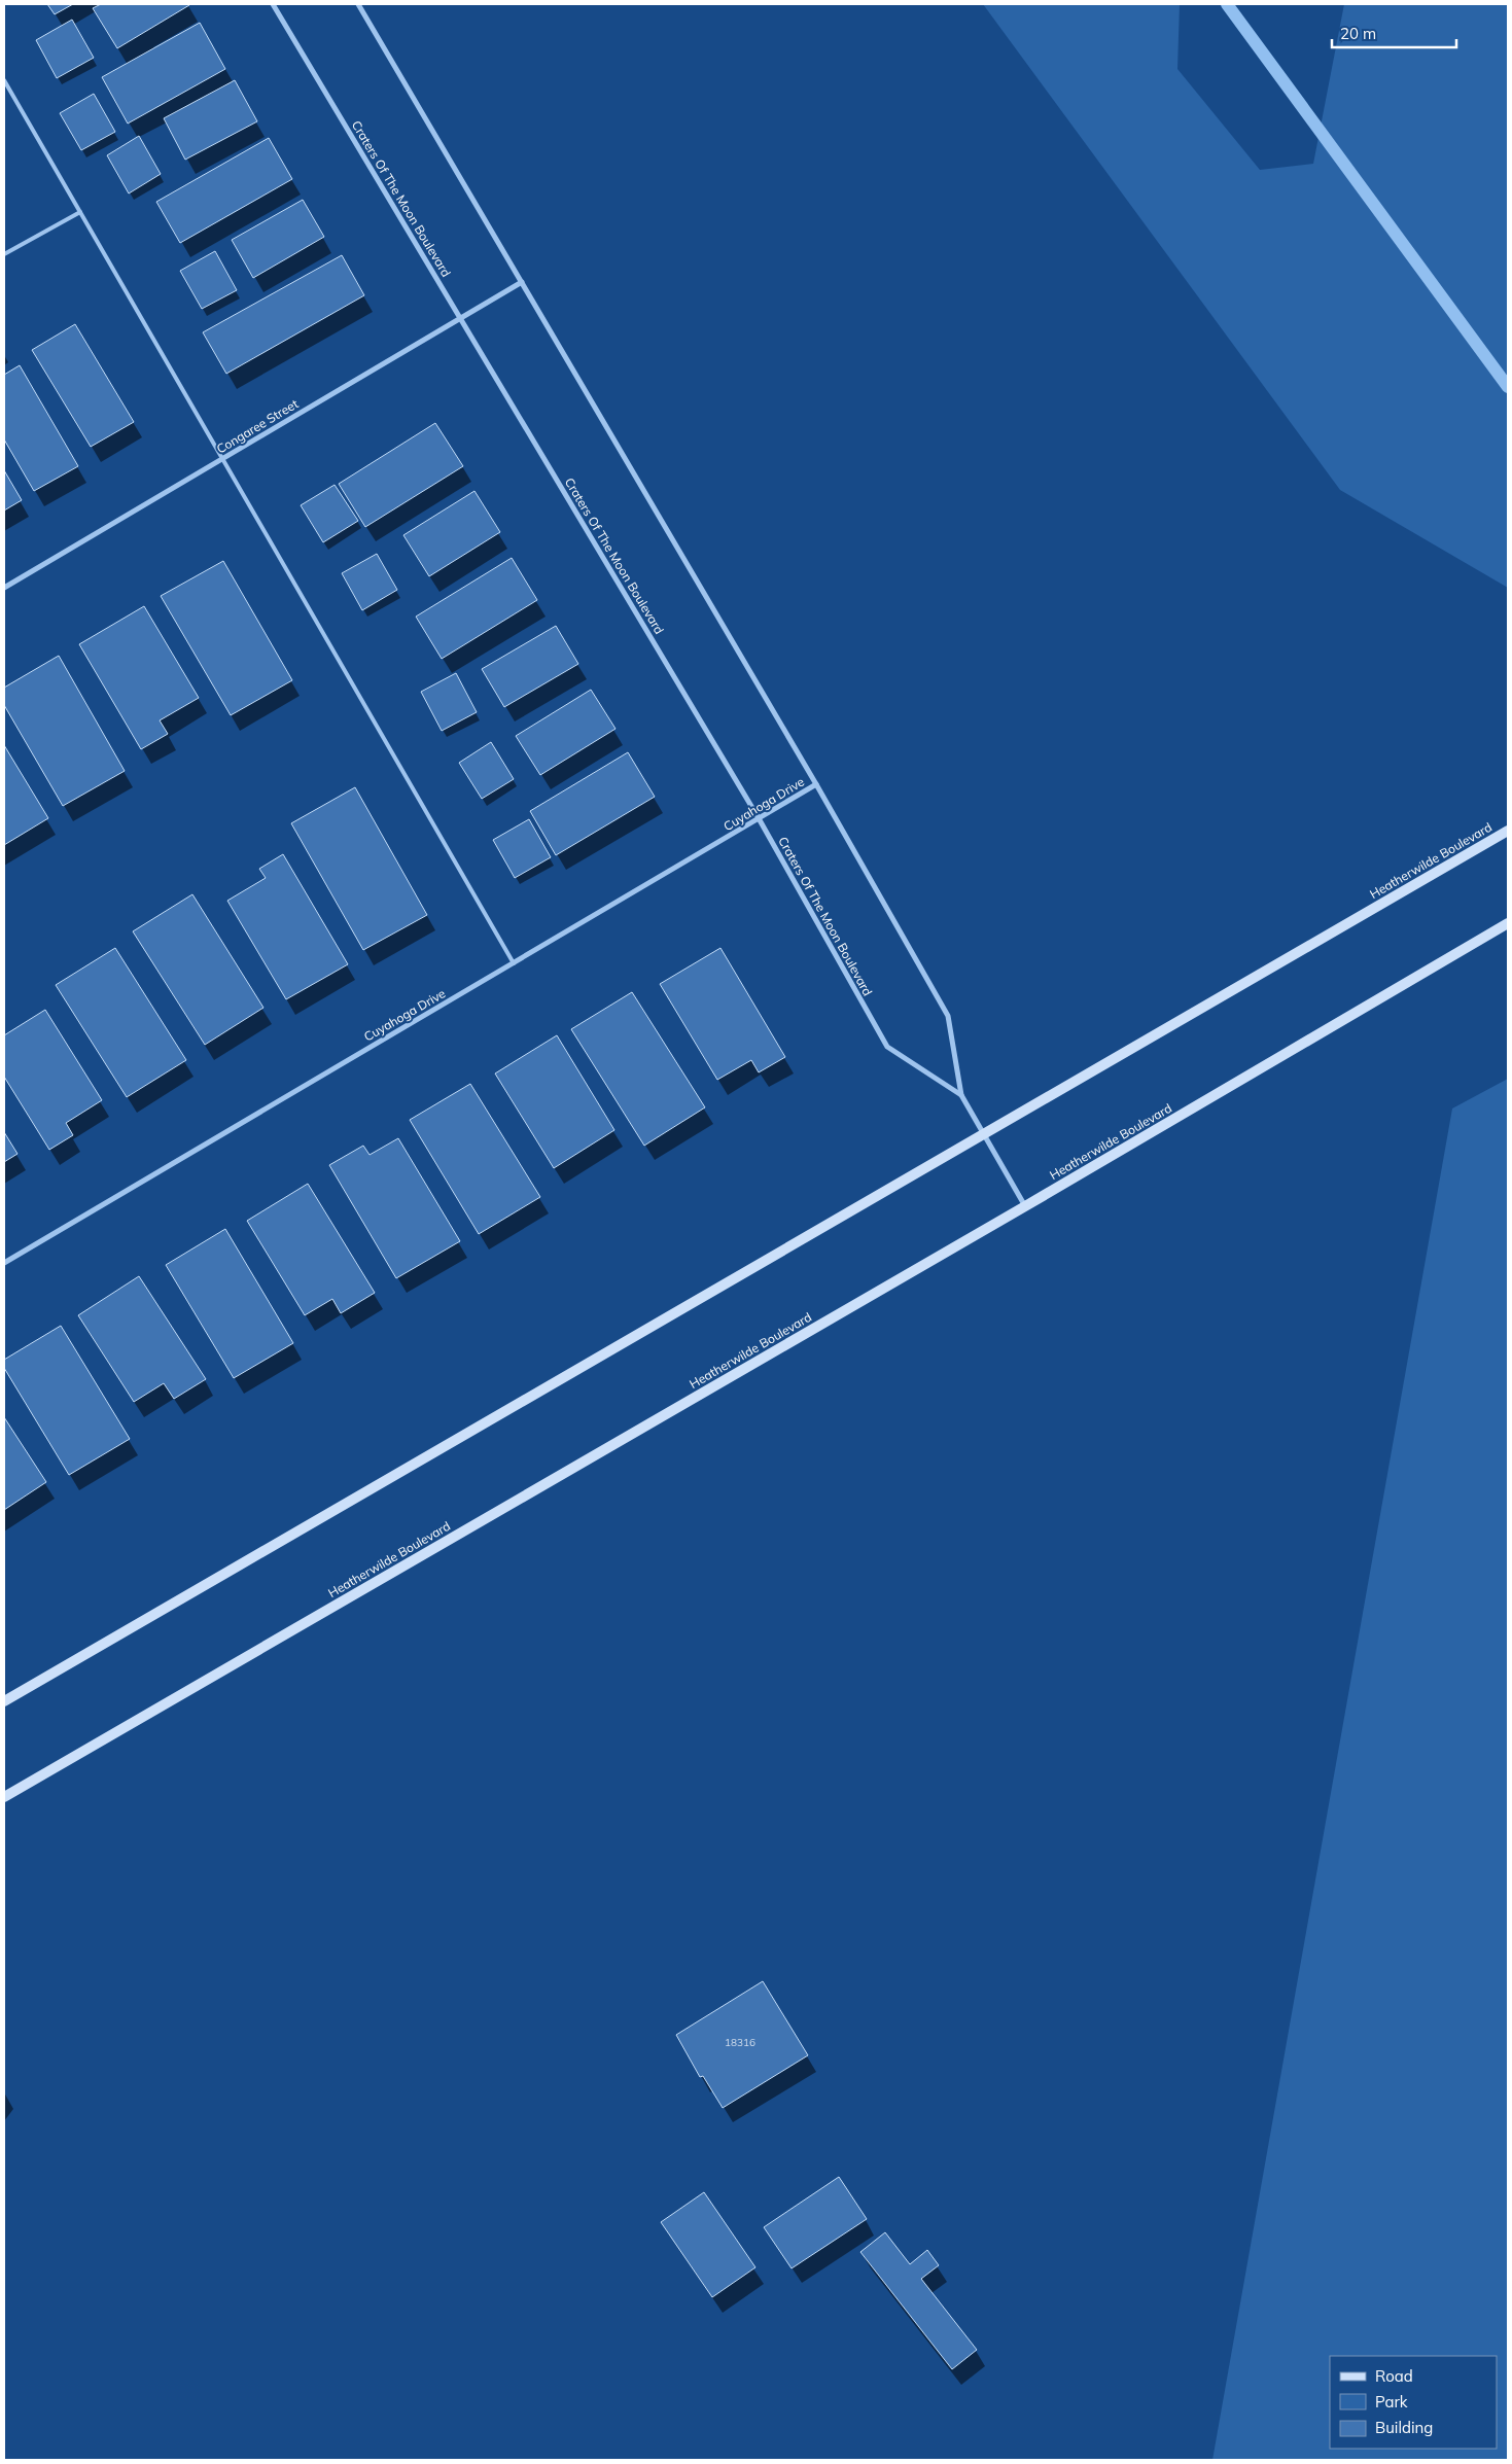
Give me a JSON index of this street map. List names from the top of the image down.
{
  "streets": {
    "main road": ["Heatherwilde Boulevard"],
    "street": ["Craters Of The Moon Boulevard", "Congaree Street", "Cuyahoga Drive"]
  },
  "crossings": [
    ["Craters Of The Moon Boulevard", "Congaree Street"],
    ["Craters Of The Moon Boulevard", "Cuyahoga Drive"],
    ["Craters Of The Moon Boulevard", "Heatherwilde Boulevard"]
  ],
  "house_numbers": ["18316"],
  "legend": ["Road", "Park", "Building"],
  "scale_bar": "20 m"
}
